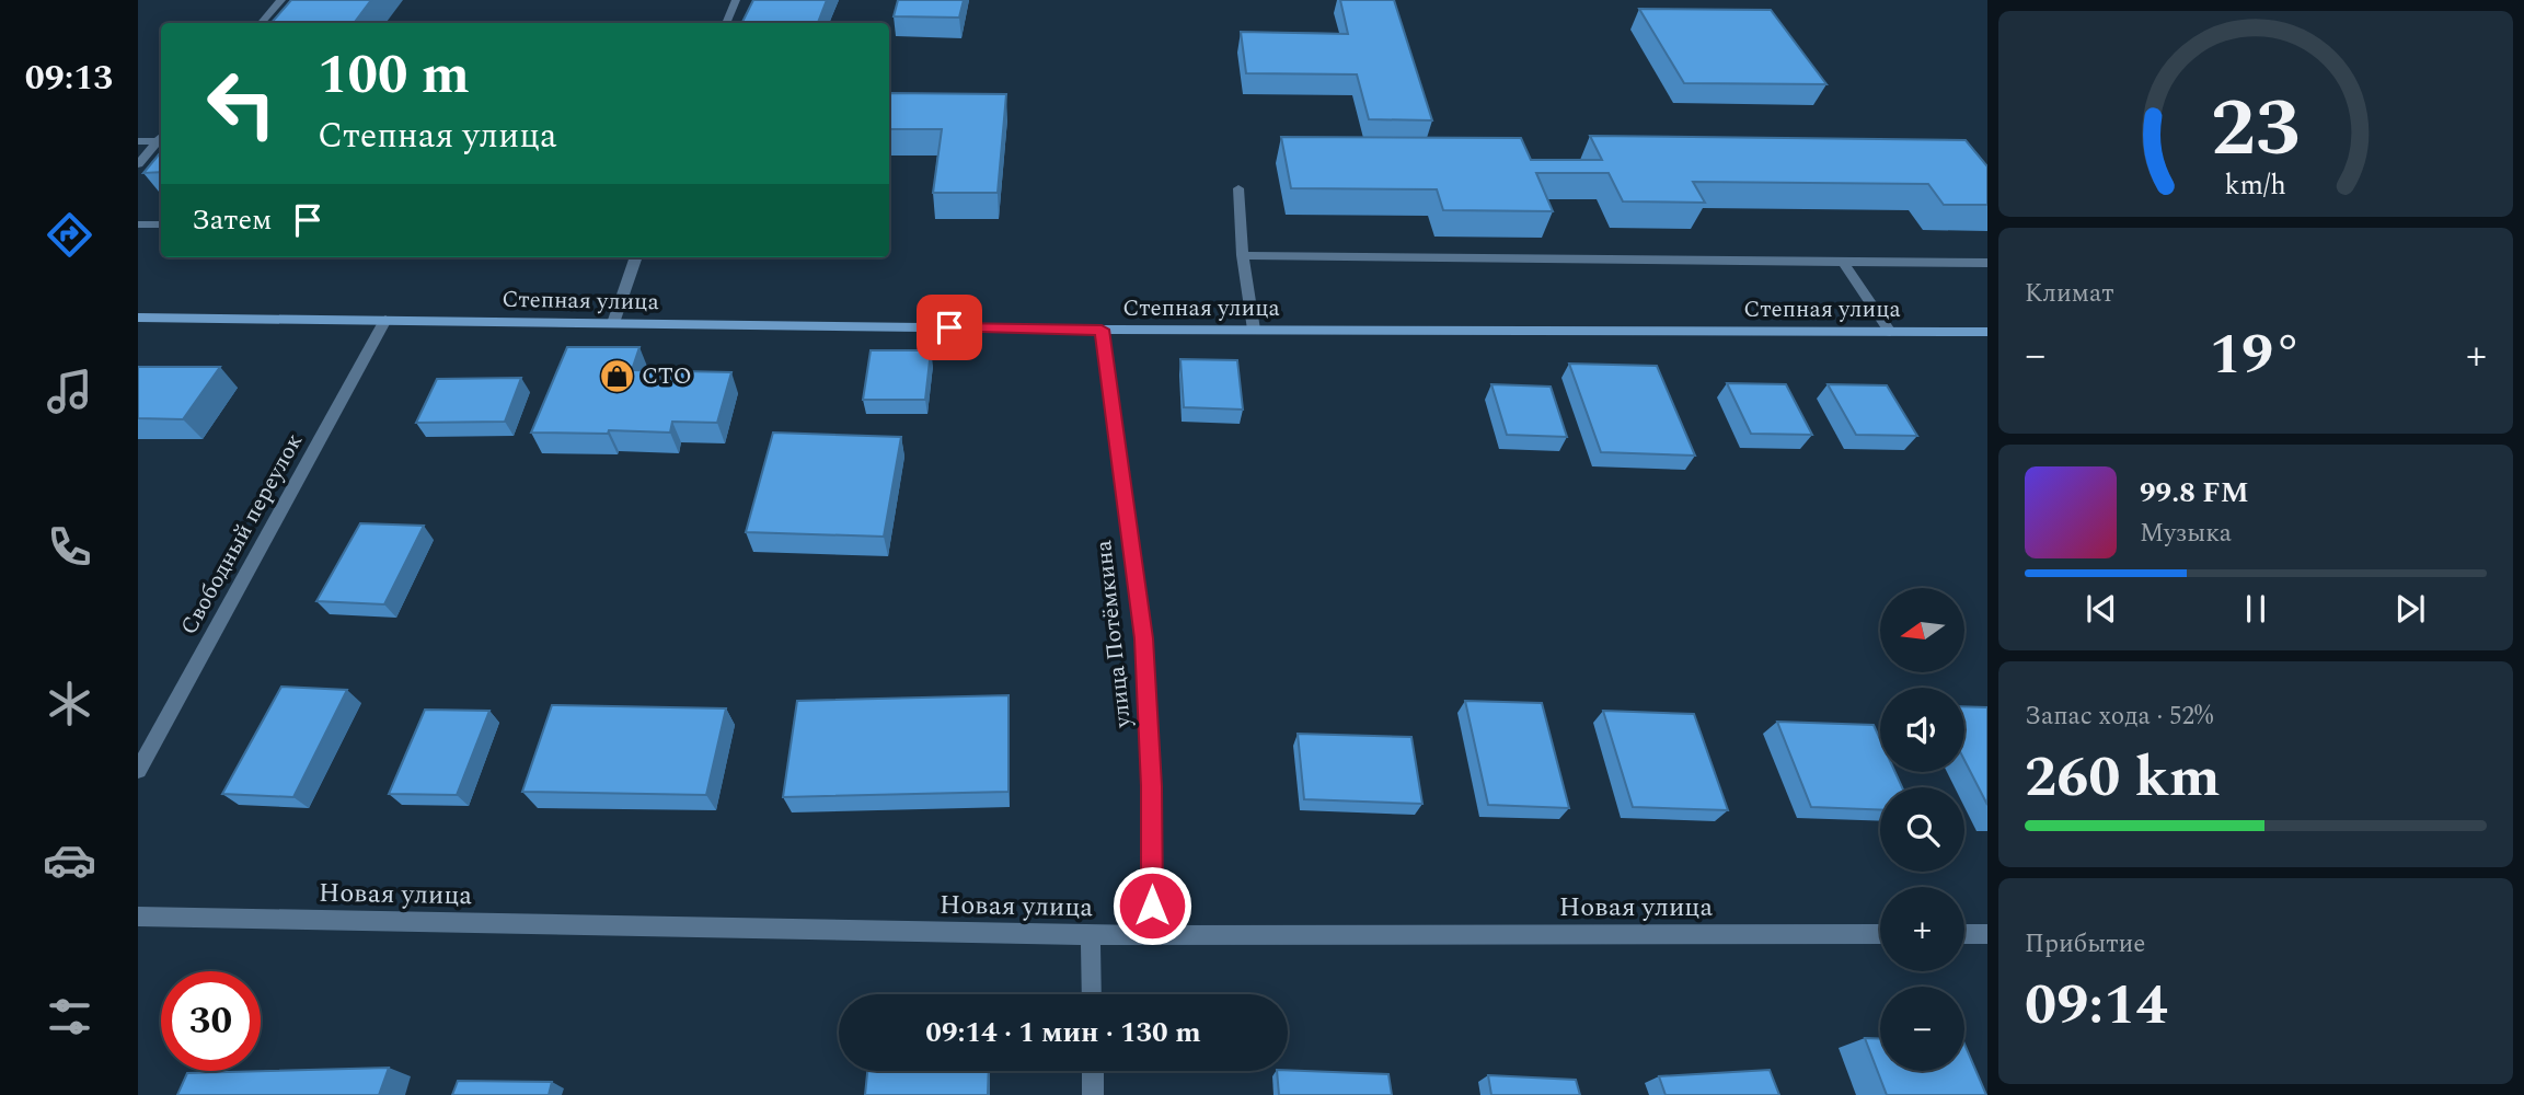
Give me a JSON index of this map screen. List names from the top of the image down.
{
  "streets": {
    "main road": ["Степная улица"],
    "street": ["Свободный переулок", "улица Потёмкина", "Новая улица"]
  },
  "crossings": [
    ["Степная улица", "Свободный переулок"],
    ["Степная улица", "улица Потёмкина"],
    ["улица Потёмкина", "Новая улица"]
  ],
  "places": {
    "shop": ["СТО"]
  },
  "north": "left",
  "page": {
    "tabs": "09:13",
    "turn": ["100 m", "Степная улица"],
    "then": "Затем",
    "tile": [
      "Климат",
      ["Запас хода · 52%", "260 km"],
      ["Прибытие", "09:14"]
    ],
    "heat": ["−", "19°", "+"],
    "song": ["99.8 FM", "Музыка"],
    "map_buttons": ["+", "−"],
    "limit": "30",
    "trip": "09:14 · 1 мин · 130 m",
    "gauge": ["23", "km/h"]
  }
}
